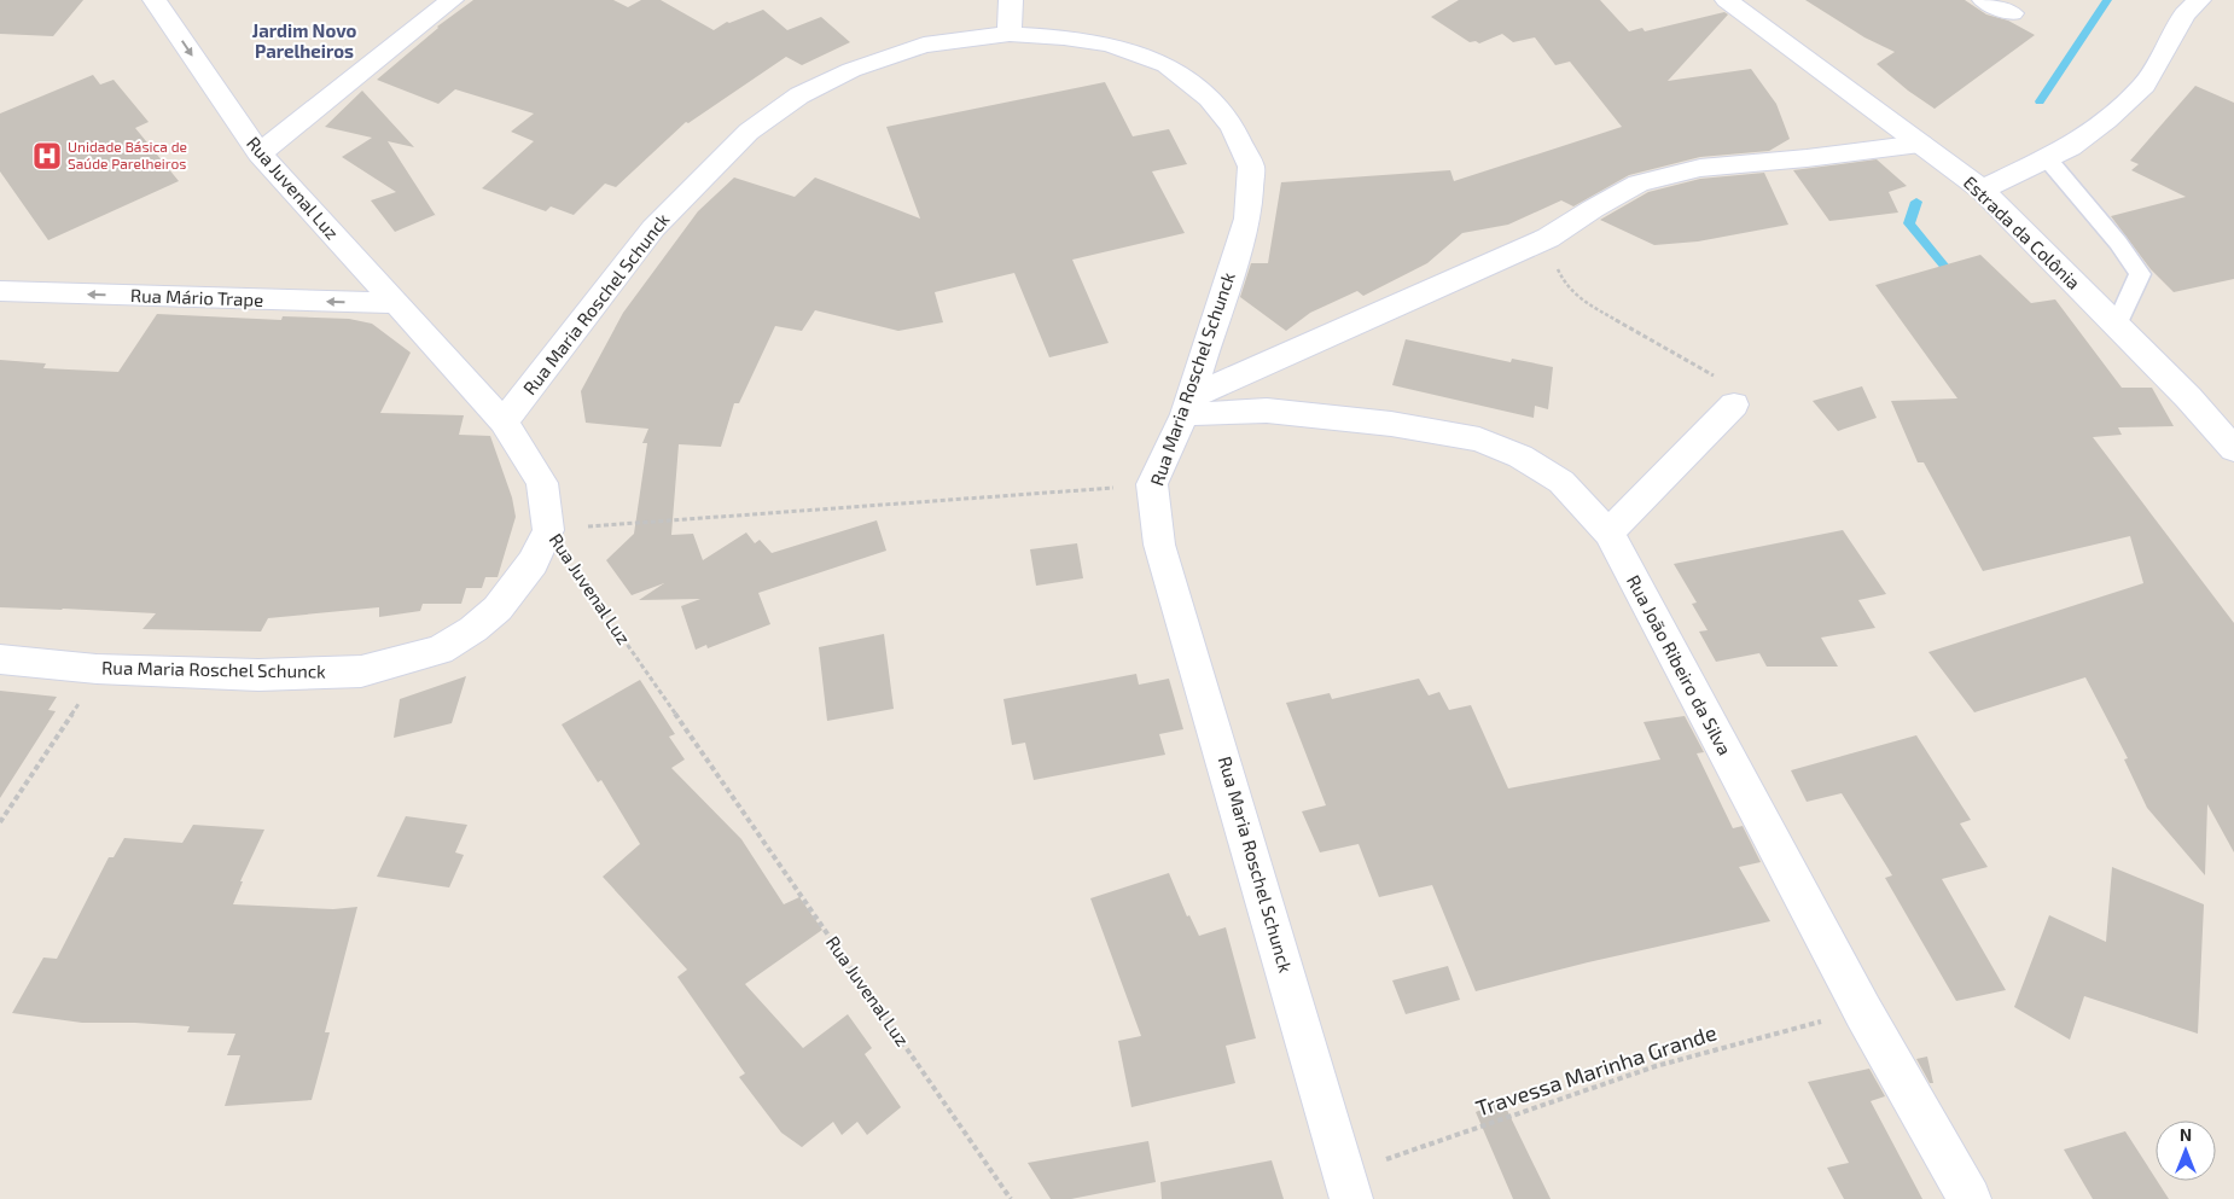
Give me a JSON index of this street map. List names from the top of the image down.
{
  "streets": {
    "street": [
      "Rua Juvenal Luz",
      "Estrada da Colônia",
      "Rua Mário Trape",
      "Rua Maria Roschel Schunck",
      "Rua João Ribeiro da Silva"
    ],
    "path": ["Travessa Marinha Grande"]
  },
  "crossings": [
    ["Rua Juvenal Luz", "Rua Mário Trape"],
    ["Rua Juvenal Luz", "Rua Maria Roschel Schunck"],
    ["Rua Maria Roschel Schunck", "Rua João Ribeiro da Silva"],
    ["Rua Maria Roschel Schunck", "Travessa Marinha Grande"],
    ["Rua João Ribeiro da Silva", "Travessa Marinha Grande"]
  ],
  "one_way": ["Rua Mário Trape"],
  "districts": ["Jardim Novo Parelheiros"],
  "places": {
    "hospital": ["Unidade Básica de Saúde Parelheiros"]
  },
  "north": "top"
}
